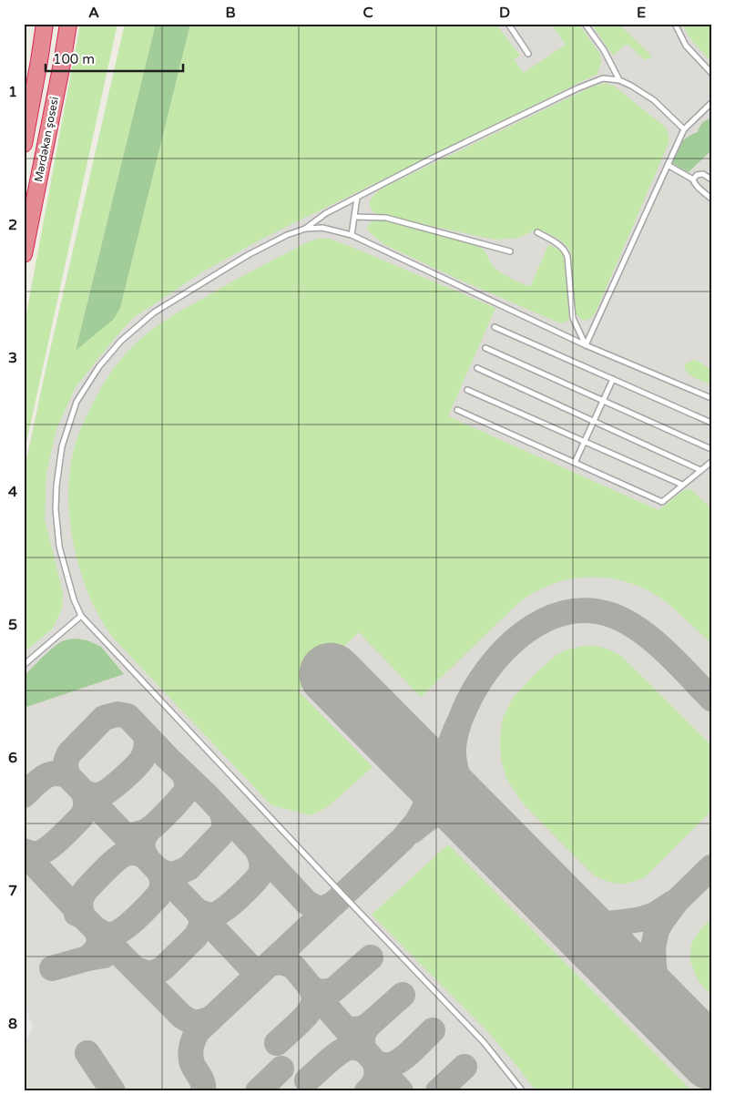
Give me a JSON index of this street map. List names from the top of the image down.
{
  "streets": {
    "highway": ["Mərdəkan şosesi"]
  },
  "scale_bar": "100 m",
  "grid": {
    "columns": [
      "A",
      "B",
      "C",
      "D",
      "E"
    ],
    "rows": [
      "1",
      "2",
      "3",
      "4",
      "5",
      "6",
      "7",
      "8"
    ]
  }
}
